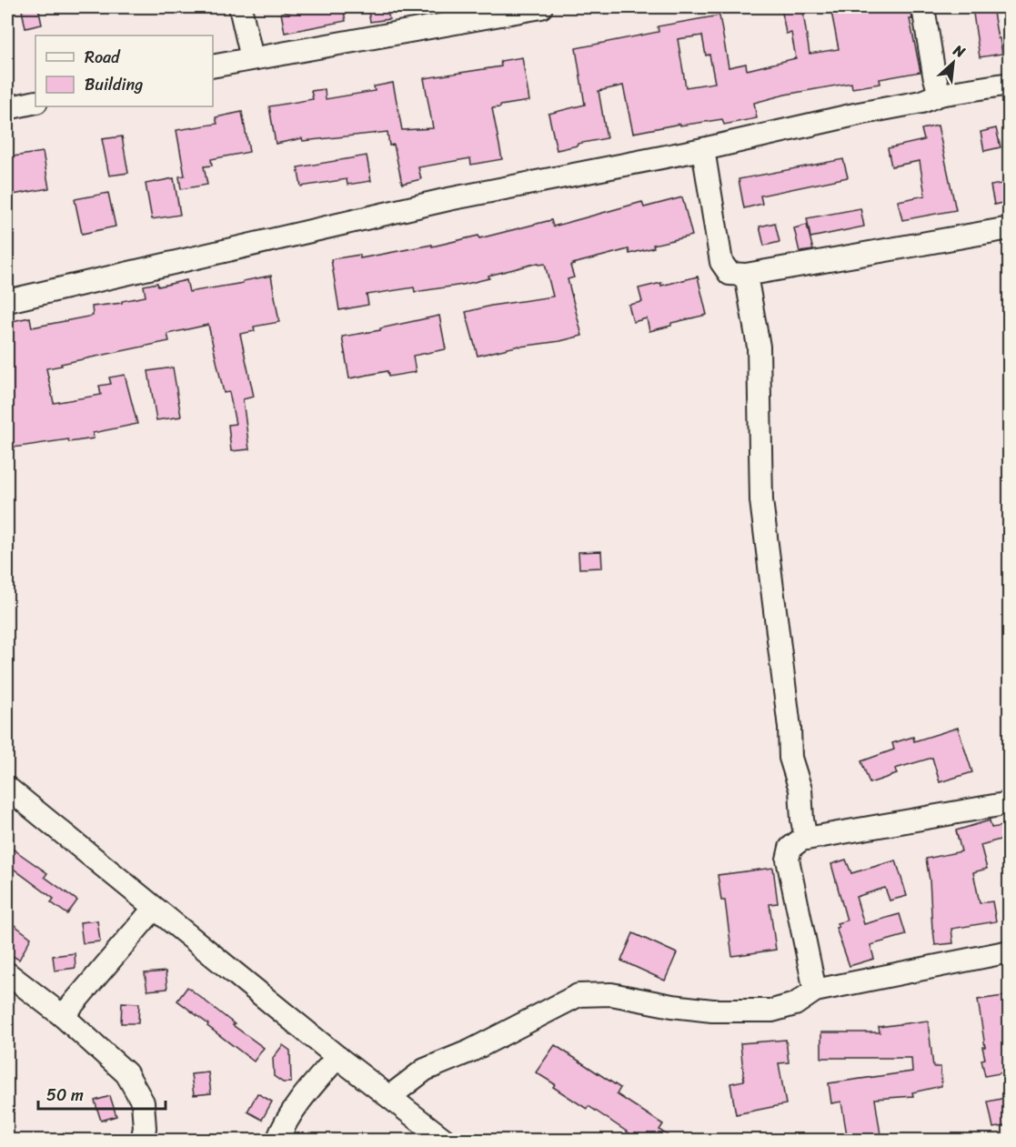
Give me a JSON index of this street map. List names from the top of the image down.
{
  "legend": ["Road", "Building"],
  "scale_bar": "50 m",
  "north": "top right"
}
